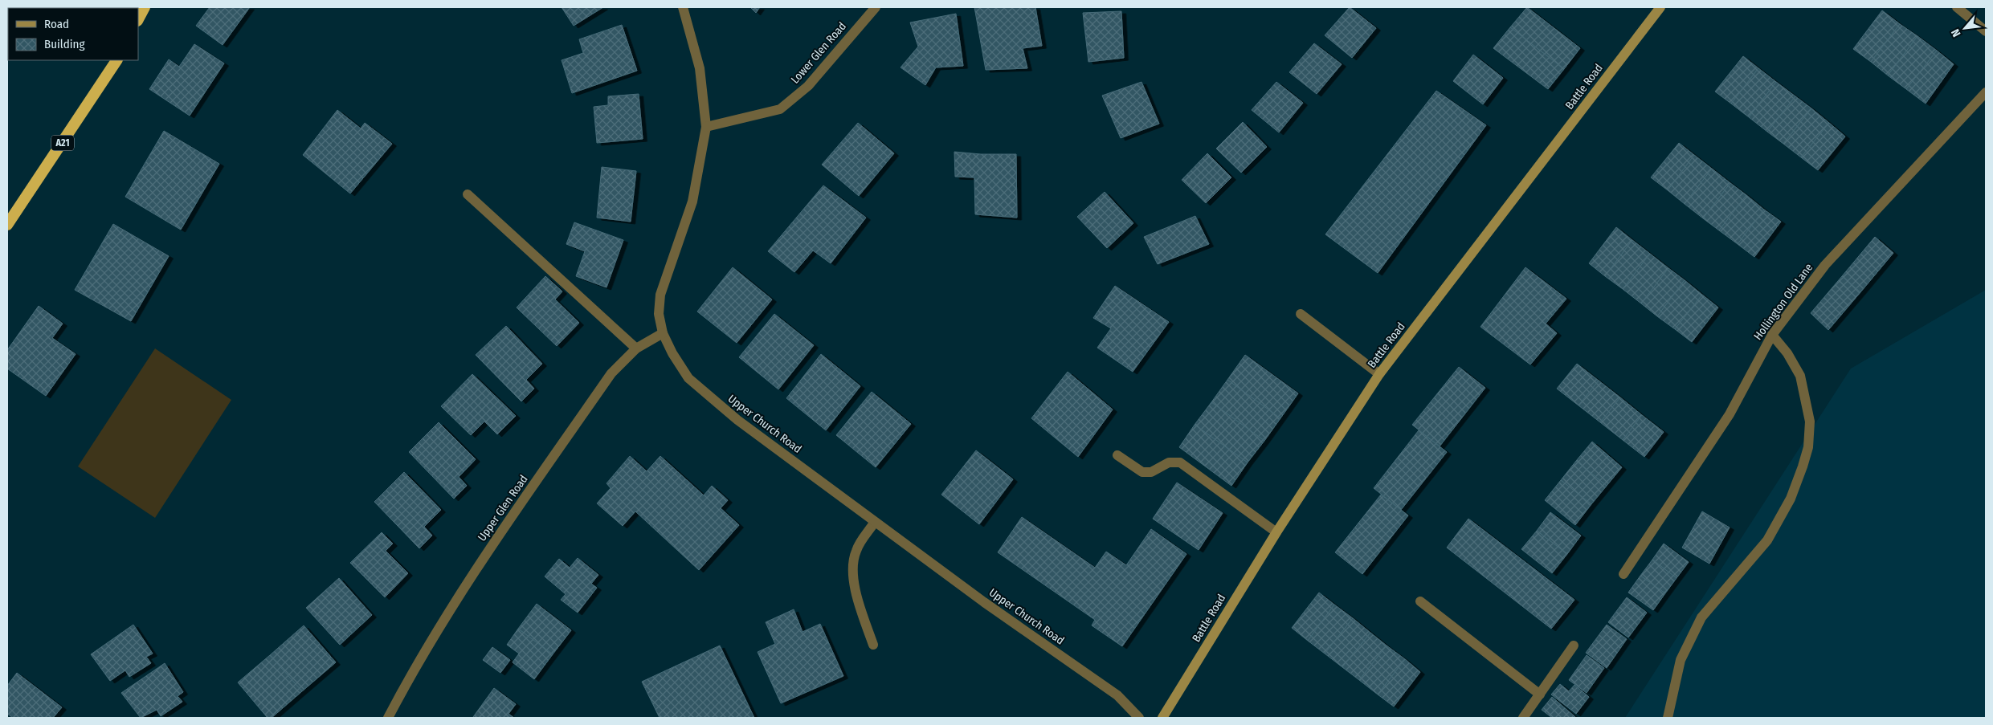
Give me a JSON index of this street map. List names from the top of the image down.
{
  "streets": {
    "highway": ["A21"],
    "main road": ["Battle Road"],
    "street": [
      "Lower Glen Road",
      "Hollington Old Lane",
      "Upper Church Road",
      "Upper Glen Road"
    ]
  },
  "crossings": [
    ["Lower Glen Road", "Upper Church Road"],
    ["Upper Church Road", "Upper Glen Road"]
  ],
  "legend": ["Road", "Building"],
  "north": "bottom left"
}
